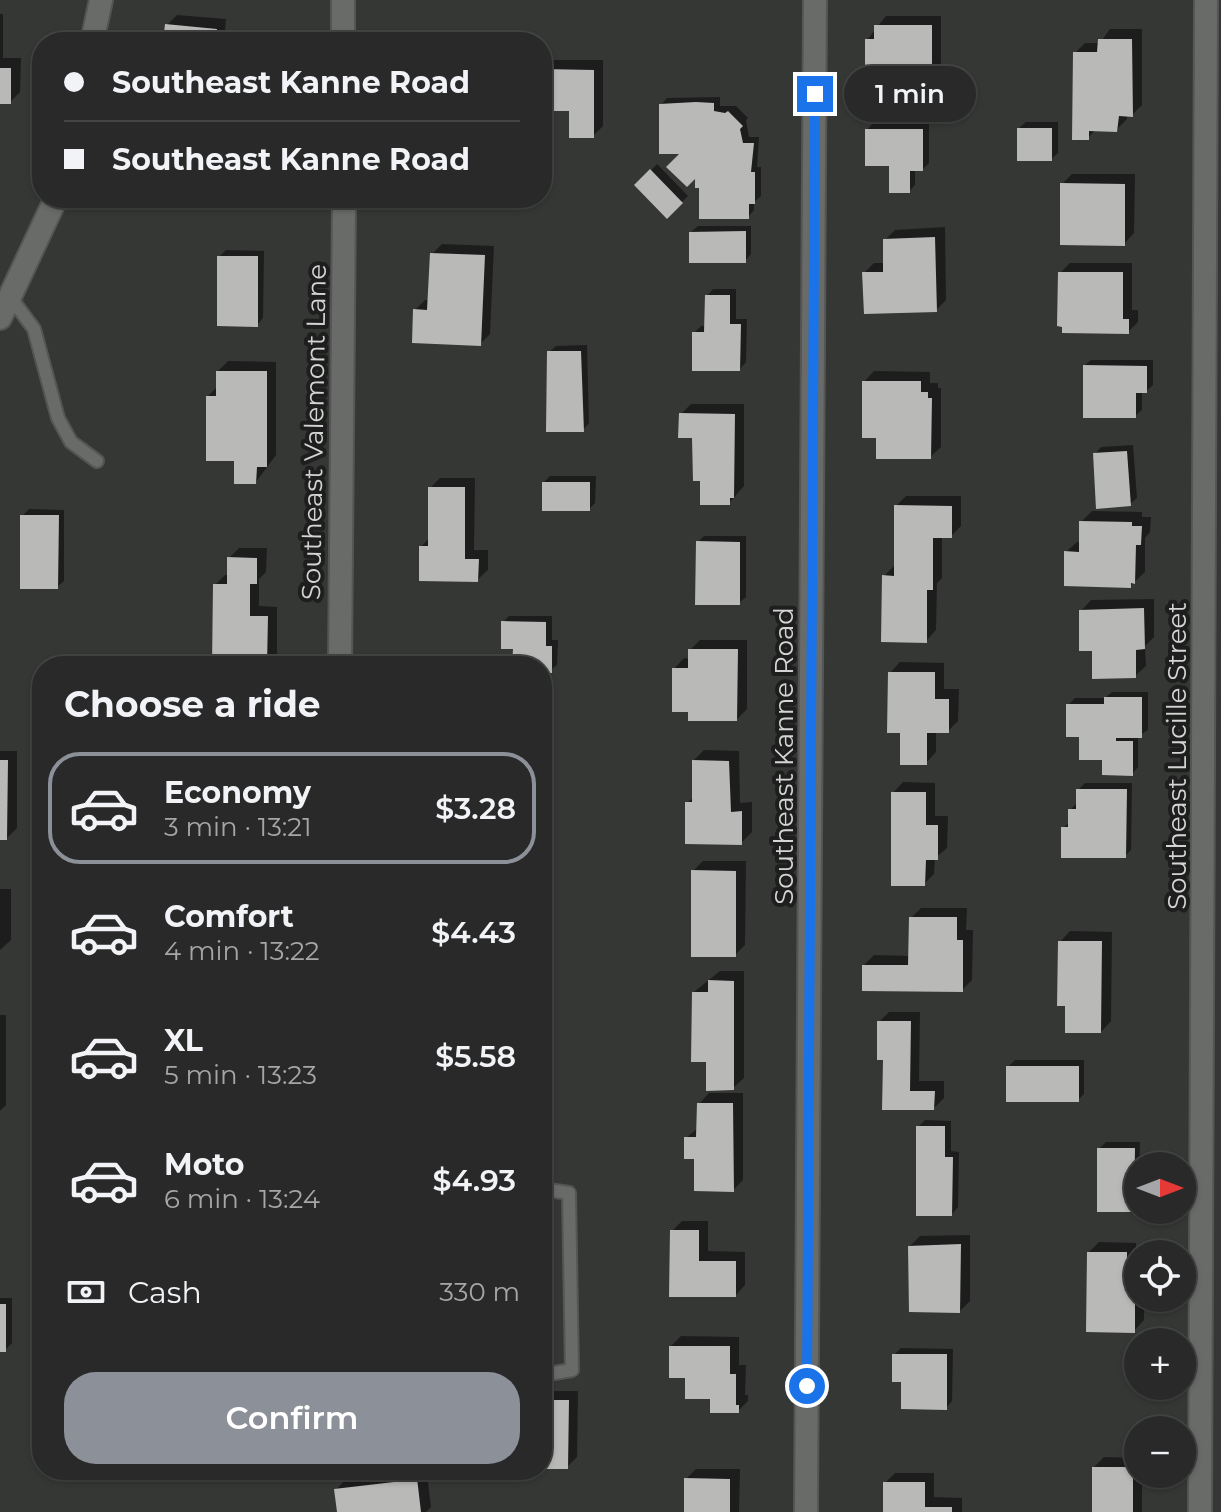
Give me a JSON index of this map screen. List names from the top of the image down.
{
  "streets": {
    "street": ["Southeast Valemont Lane", "Southeast Kanne Road", "Southeast Lucille Street"]
  },
  "north": "right",
  "page": {
    "banner": ["Southeast Kanne Road", "Southeast Kanne Road"],
    "bubble": "1 min",
    "heading": "Choose a ride",
    "list": [
      {
        "name": "Economy",
        "note": "3 min · 13:21",
        "value": "$3.28"
      },
      {
        "name": "Comfort",
        "note": "4 min · 13:22",
        "value": "$4.43"
      },
      {
        "name": "XL",
        "note": "5 min · 13:23",
        "value": "$5.58"
      },
      {
        "name": "Moto",
        "note": "6 min · 13:24",
        "value": "$4.93"
      }
    ],
    "map_buttons": ["+", "−"],
    "pay": ["Cash", "330 m"],
    "buttons": "Confirm"
  }
}
